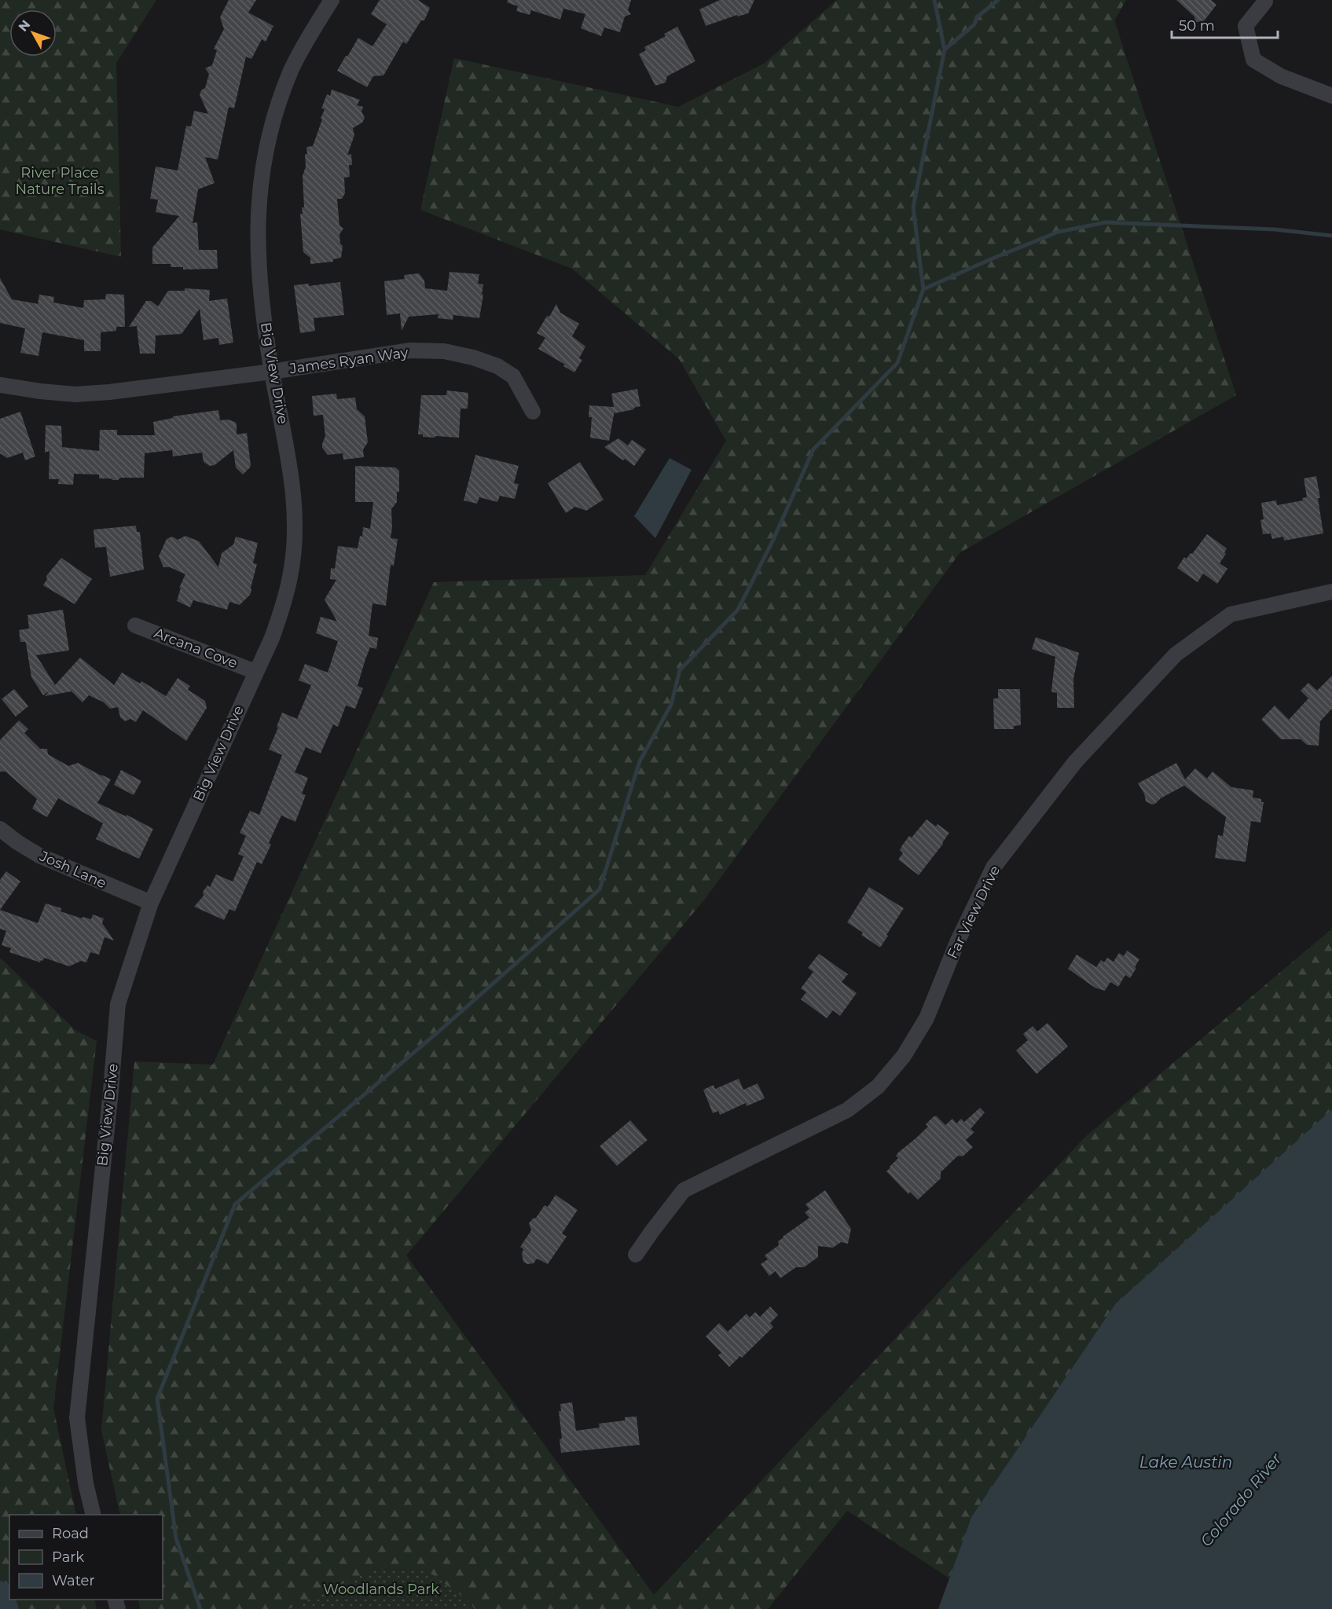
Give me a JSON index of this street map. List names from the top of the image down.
{
  "streets": {
    "street": [
      "James Ryan Way",
      "Big View Drive",
      "Arcana Cove",
      "Josh Lane",
      "Far View Drive"
    ]
  },
  "crossings": [
    ["James Ryan Way", "Big View Drive"],
    ["Big View Drive", "Arcana Cove"],
    ["Big View Drive", "Josh Lane"]
  ],
  "water": ["Lake Austin", "Colorado River"],
  "parks": ["River Place Nature Trails", "Woodlands Park"],
  "legend": ["Road", "Park", "Water"],
  "scale_bar": "50 m",
  "north": "top left"
}
